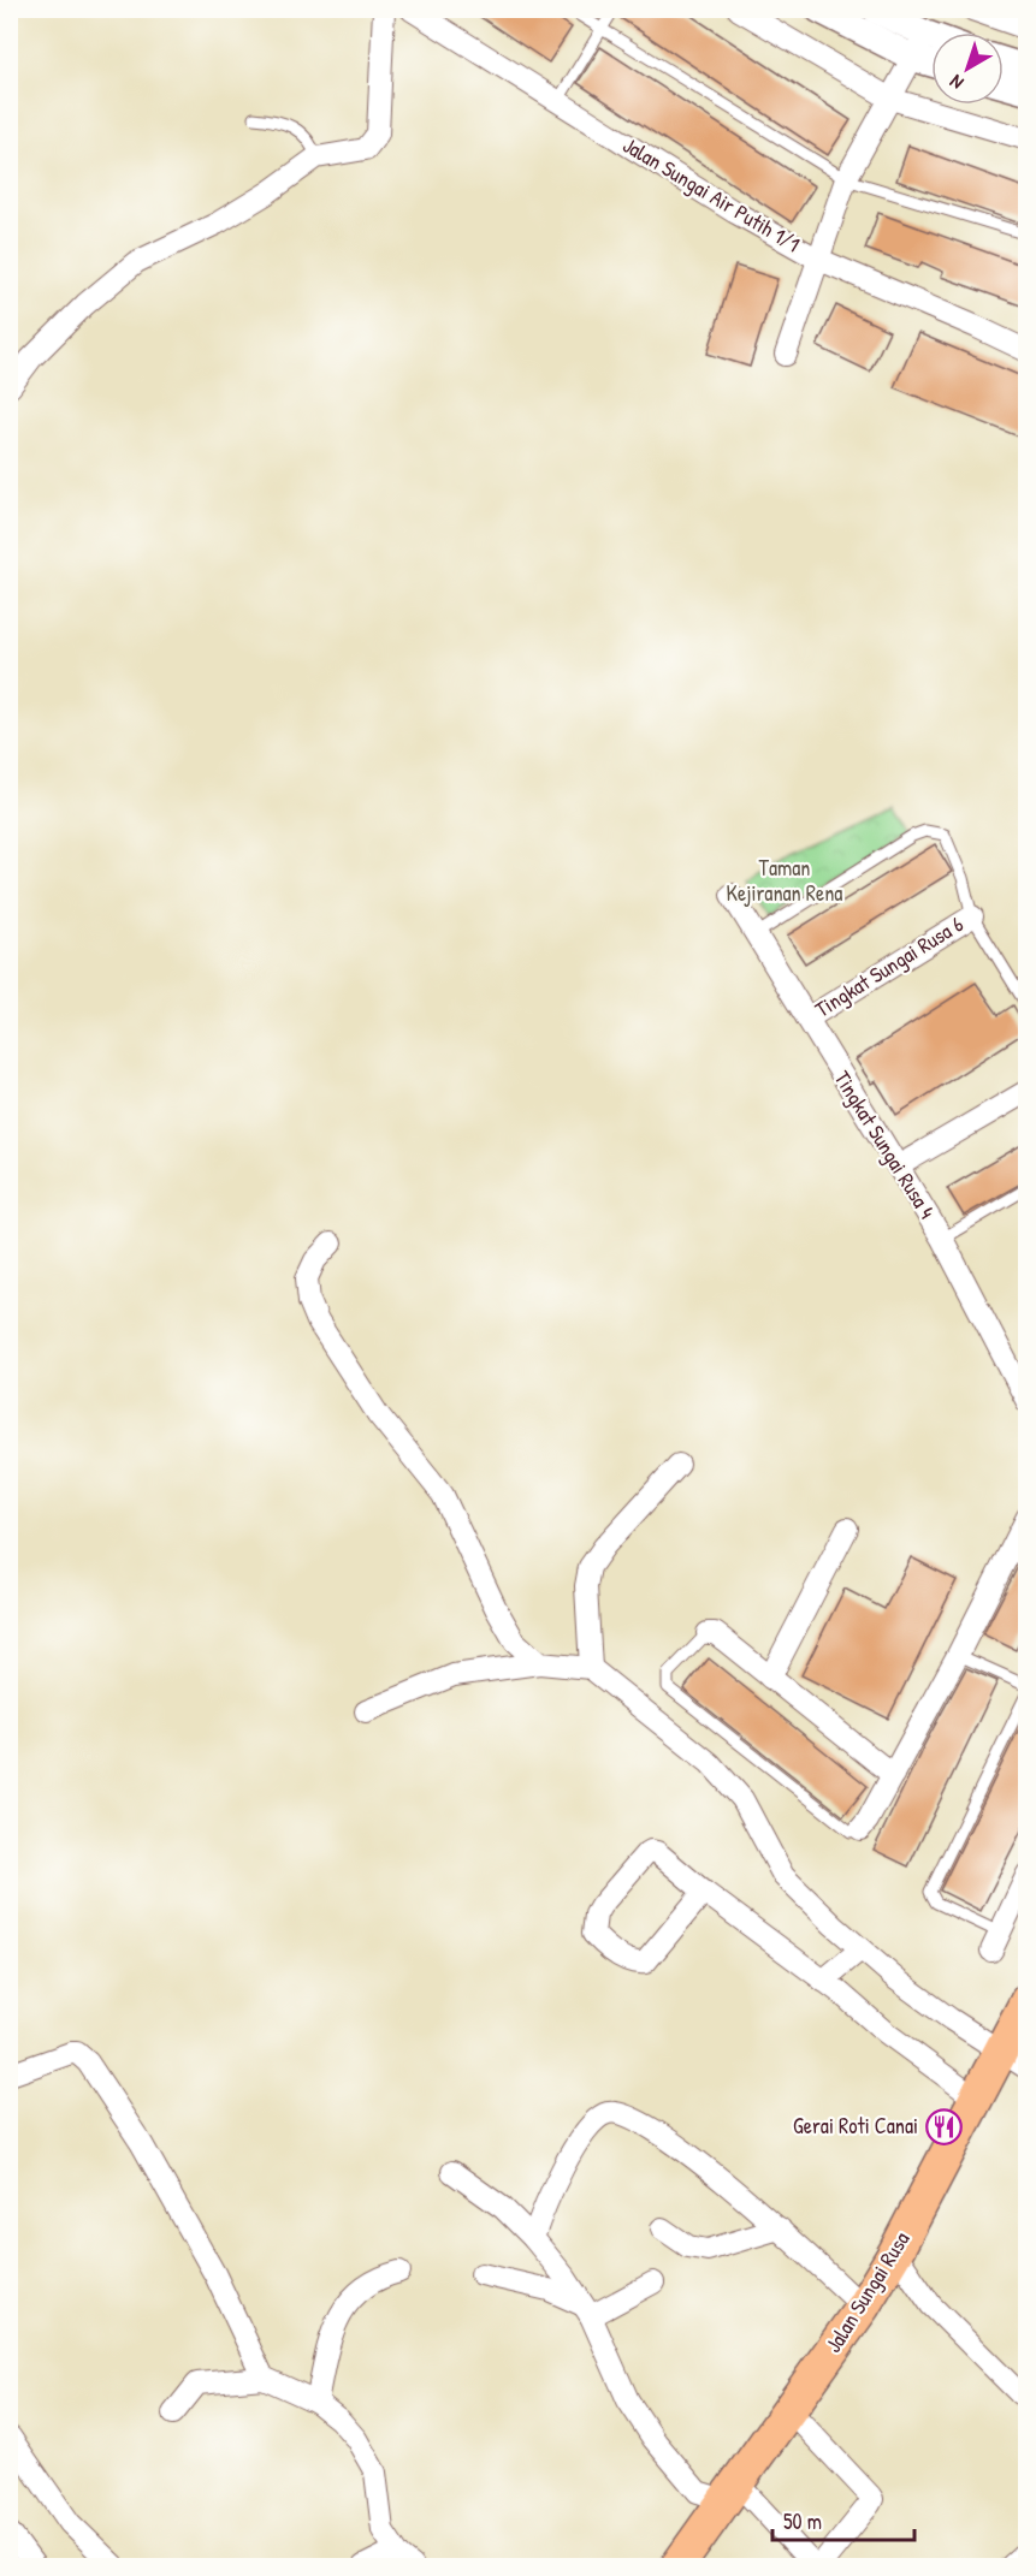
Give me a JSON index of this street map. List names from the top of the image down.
{
  "streets": {
    "main road": ["Jalan Sungai Rusa"],
    "street": ["Jalan Sungai Air Putih 1/1", "Tingkat Sungai Rusa 6", "Tingkat Sungai Rusa 4"]
  },
  "crossings": [
    ["Tingkat Sungai Rusa 6", "Tingkat Sungai Rusa 4"]
  ],
  "parks": ["Taman Kejiranan Rena"],
  "places": {
    "restaurant": ["Gerai Roti Canai"]
  },
  "scale_bar": "50 m",
  "north": "bottom left"
}
